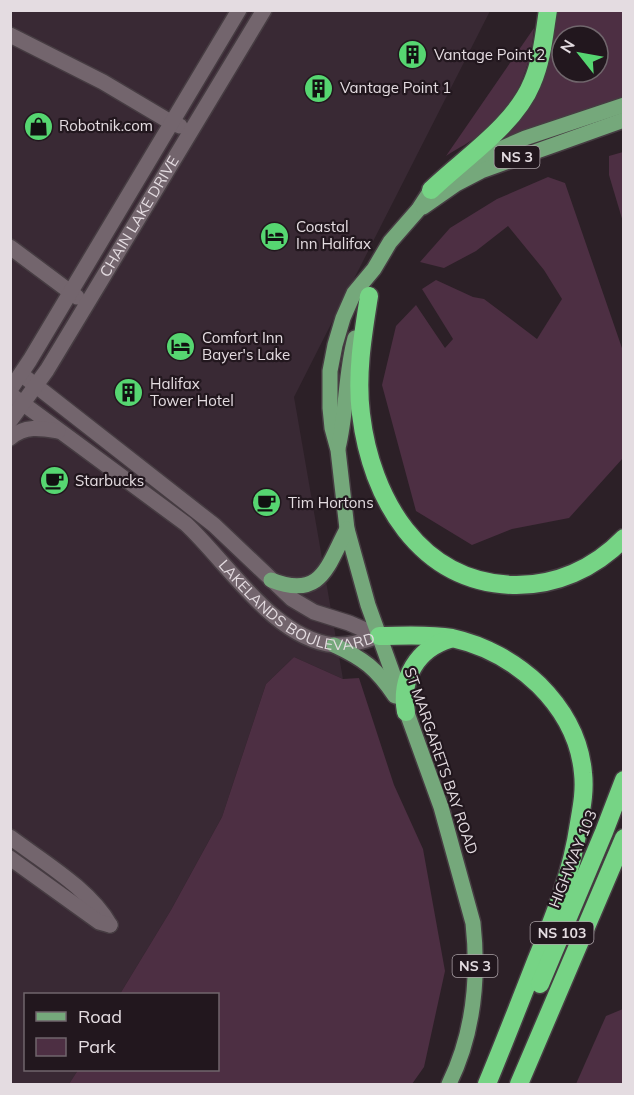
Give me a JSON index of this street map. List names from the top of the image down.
{
  "streets": {
    "highway": ["HIGHWAY 103", "NS 103"],
    "main road": ["NS 3", "ST MARGARETS BAY ROAD"],
    "street": ["CHAIN LAKE DRIVE", "LAKELANDS BOULEVARD"]
  },
  "crossings": [
    ["CHAIN LAKE DRIVE", "LAKELANDS BOULEVARD"],
    ["LAKELANDS BOULEVARD", "ST MARGARETS BAY ROAD"]
  ],
  "places": {
    "building": ["Vantage Point 2", "Vantage Point 1", "Halifax Tower Hotel"],
    "shop": ["Robotnik.com"],
    "hotel": ["Coastal Inn Halifax", "Comfort Inn Bayer's Lake"],
    "cafe": ["Starbucks", "Tim Hortons"]
  },
  "legend": ["Road", "Park"],
  "north": "top left"
}
